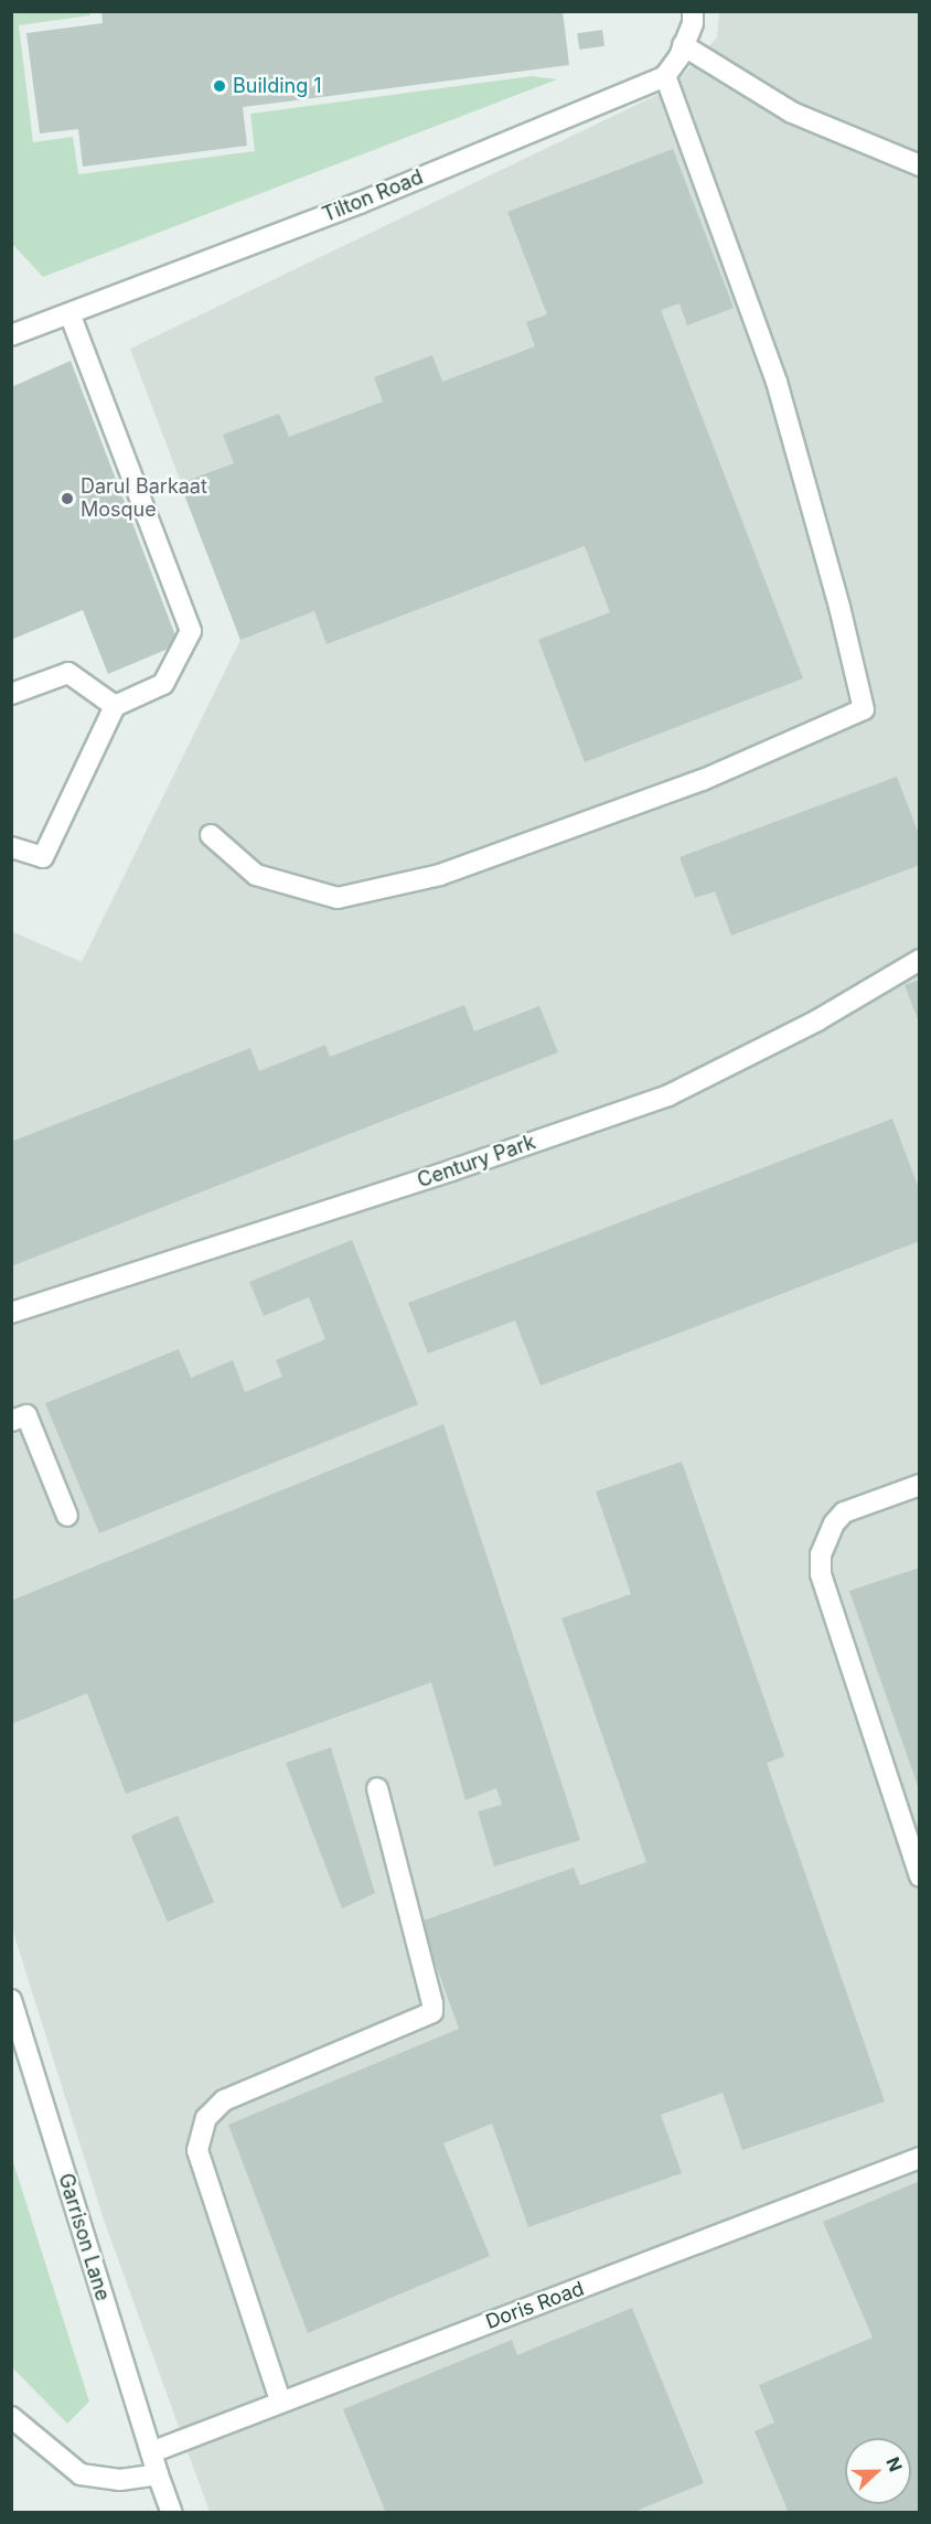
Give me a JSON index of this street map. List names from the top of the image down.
{
  "streets": {
    "street": [
      "Tilton Road",
      "Century Park",
      "Garrison Lane",
      "Doris Road"
    ]
  },
  "crossings": [
    ["Garrison Lane", "Doris Road"]
  ],
  "places": ["Building 1", "Darul Barkaat Mosque"],
  "north": "right"
}
